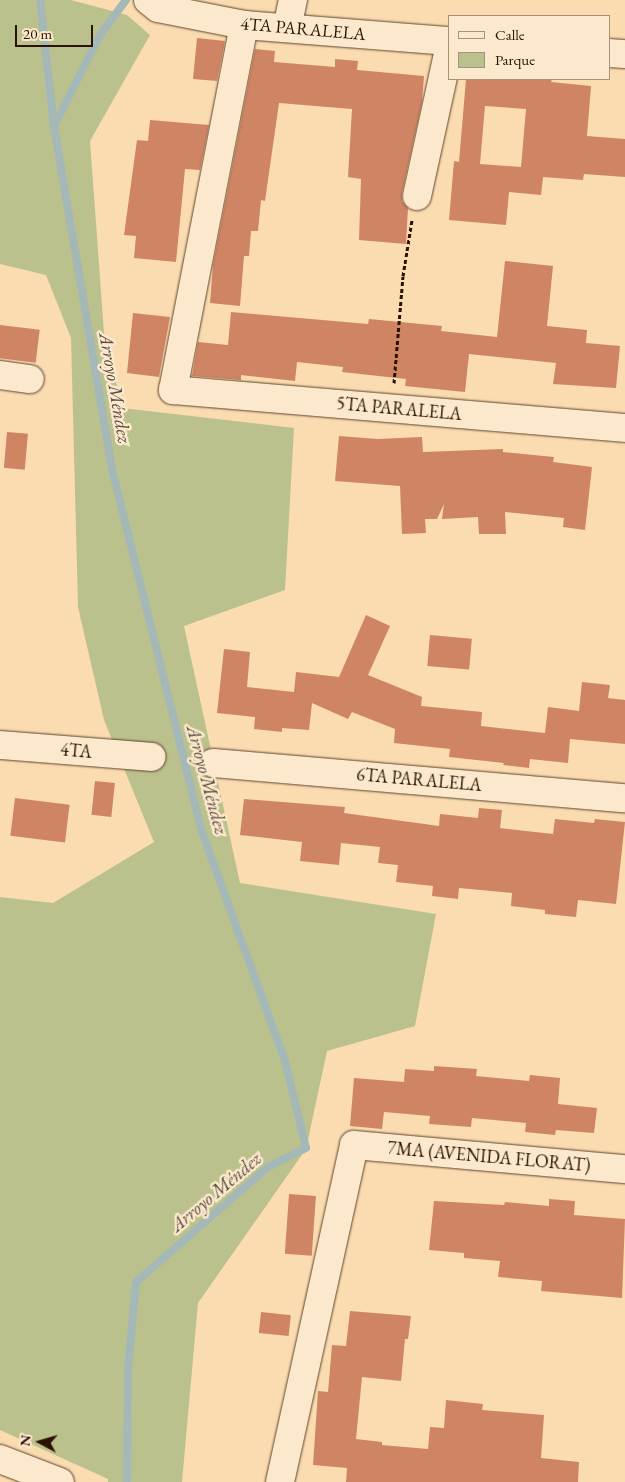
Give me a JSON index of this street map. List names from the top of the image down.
{
  "streets": {
    "street": [
      "4TA PARALELA",
      "5TA PARALELA",
      "4TA",
      "6TA PARALELA",
      "7MA (AVENIDA FLORAT)"
    ]
  },
  "crossings": [
    ["4TA PARALELA", "5TA PARALELA"]
  ],
  "water": ["Arroyo Méndez"],
  "legend": ["Calle", "Parque"],
  "scale_bar": "20 m",
  "north": "left"
}
